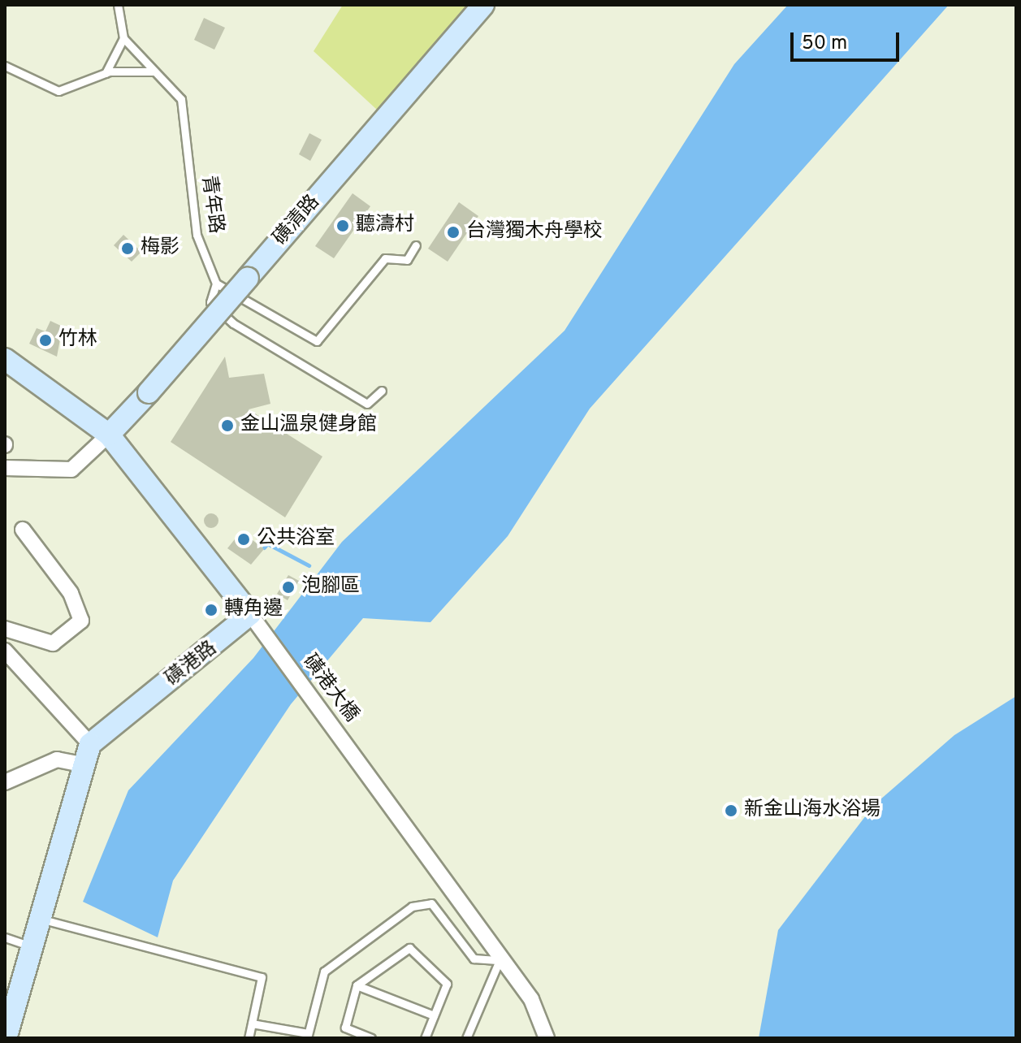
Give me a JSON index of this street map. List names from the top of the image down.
{
  "streets": {
    "street": ["磺清路", "磺港路", "磺港大橋"],
    "lane": ["青年路"]
  },
  "crossings": [
    ["磺港路", "磺港大橋"]
  ],
  "places": [
    "聽濤村",
    "台灣獨木舟學校",
    "梅影",
    "竹林",
    "金山溫泉健身館",
    "公共浴室",
    "泡腳區",
    "轉角邊",
    "新金山海水浴場"
  ],
  "scale_bar": "50 m"
}
